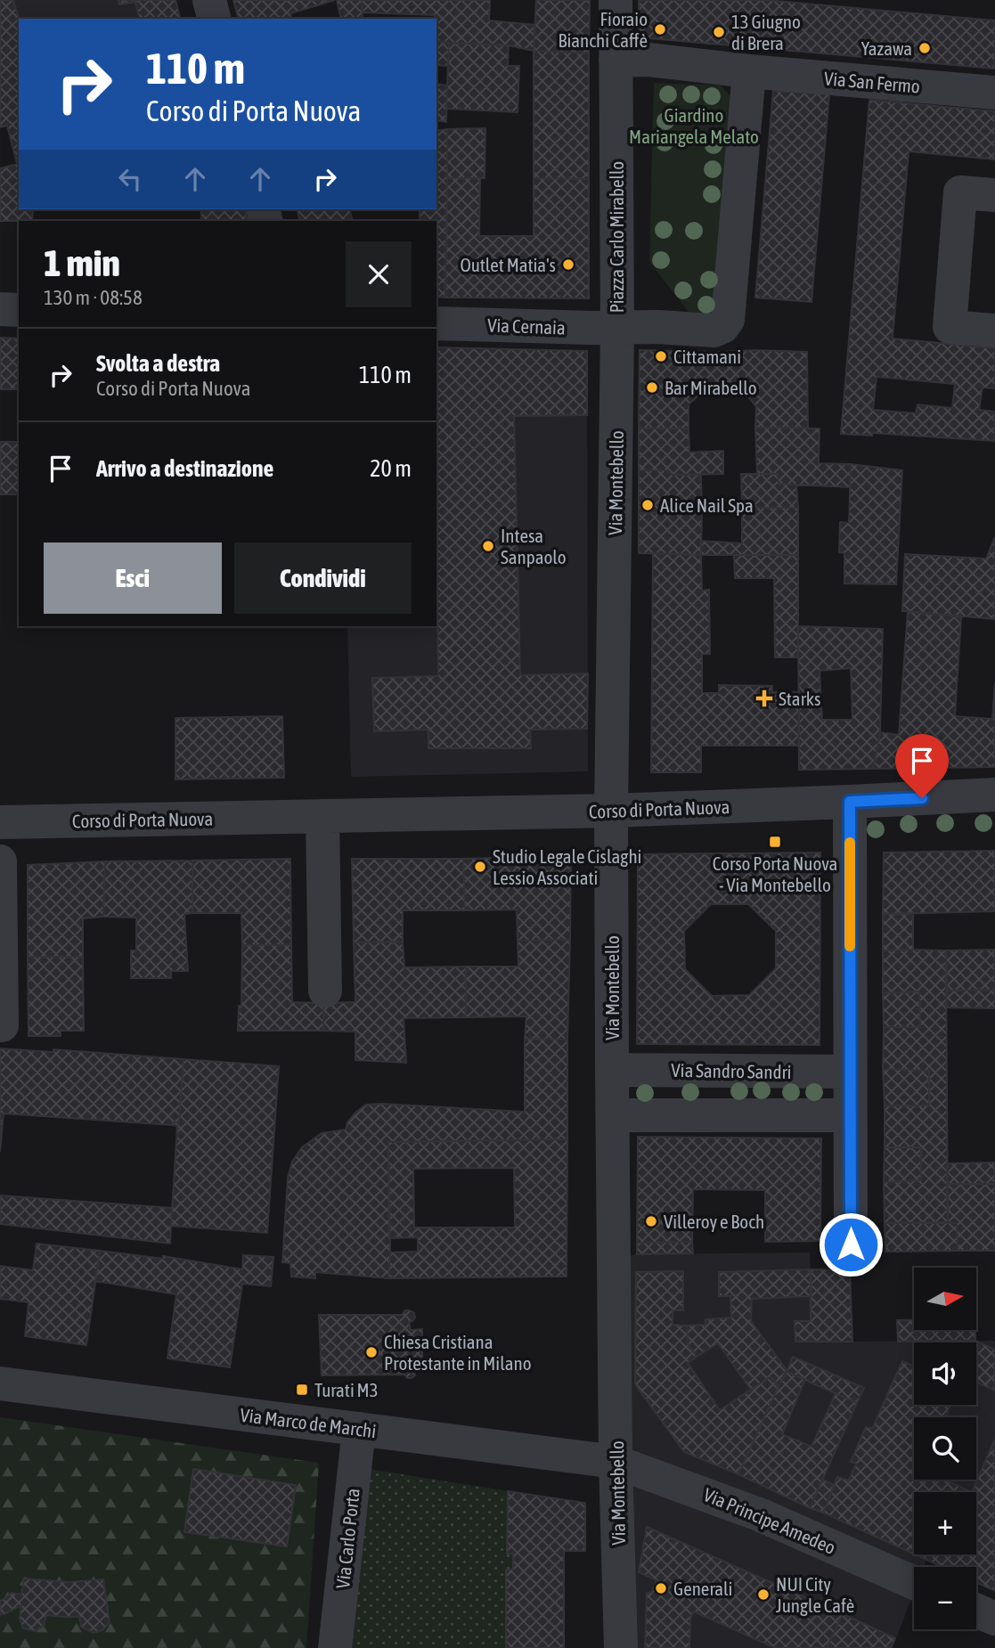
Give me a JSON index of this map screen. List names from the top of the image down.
{
  "streets": {
    "street": [
      "Via San Fermo",
      "Piazza Carlo Mirabello",
      "Via Cernaia",
      "Via Montebello",
      "Corso di Porta Nuova",
      "Via Sandro Sandri",
      "Via Marco de Marchi",
      "Via Principe Amedeo",
      "Via Carlo Porta"
    ]
  },
  "crossings": [
    ["Via San Fermo", "Piazza Carlo Mirabello"],
    ["Piazza Carlo Mirabello", "Via Cernaia"],
    ["Piazza Carlo Mirabello", "Via Montebello"],
    ["Via Cernaia", "Via Montebello"],
    ["Via Montebello", "Corso di Porta Nuova"],
    ["Via Montebello", "Via Sandro Sandri"],
    ["Via Montebello", "Via Marco de Marchi"],
    ["Via Montebello", "Via Principe Amedeo"],
    ["Via Marco de Marchi", "Via Principe Amedeo"],
    ["Via Marco de Marchi", "Via Carlo Porta"]
  ],
  "parks": ["Giardino Mariangela Melato"],
  "places": {
    "other": [
      "Fioraio Bianchi Caffè",
      "13 Giugno di Brera",
      "Yazawa",
      "Outlet Matia's",
      "Cittamani",
      "Bar Mirabello",
      "Alice Nail Spa",
      "Intesa Sanpaolo",
      "Studio Legale Cislaghi Lessio Associati",
      "Villeroy e Boch",
      "Chiesa Cristiana Protestante in Milano",
      "Generali",
      "NUI City Jungle Cafè"
    ],
    "health": ["Starks"],
    "transit": ["Corso Porta Nuova - Via Montebello", "Turati M3"]
  },
  "north": "right",
  "page": {
    "turn": ["110 m", "Corso di Porta Nuova"],
    "heading": ["1 min", "130 m · 08:58"],
    "list": [
      {
        "name": "Svolta a destra",
        "note": "Corso di Porta Nuova",
        "value": "110 m"
      },
      {
        "name": "Arrivo a destinazione",
        "value": "20 m"
      }
    ],
    "buttons": ["Esci", "Condividi"],
    "map_buttons": ["+", "−"]
  }
}
